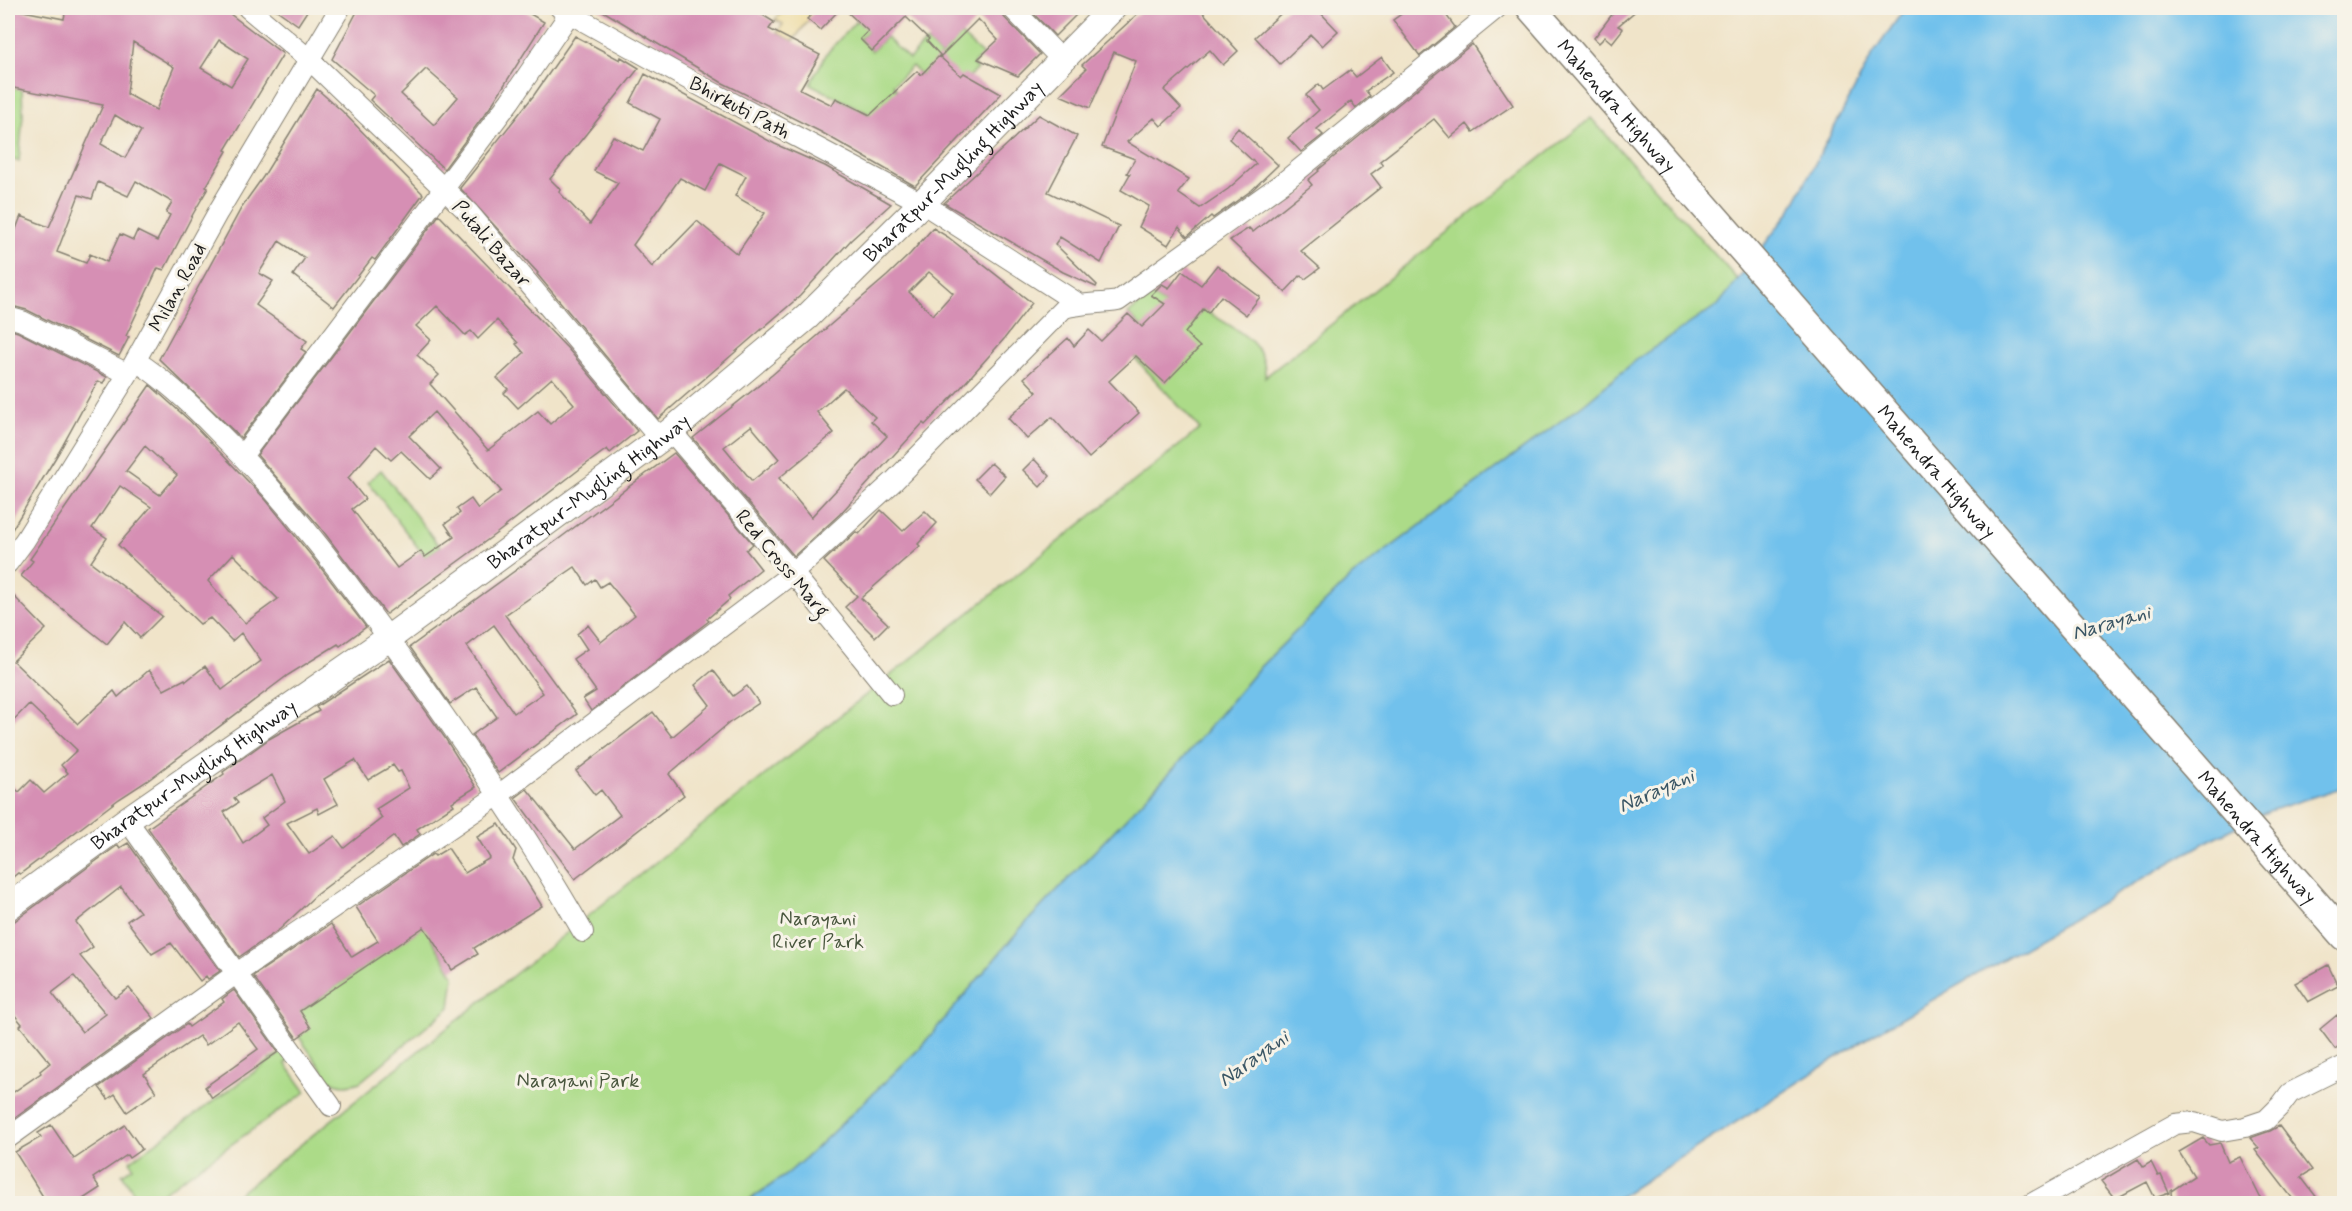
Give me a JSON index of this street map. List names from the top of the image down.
{
  "streets": {
    "highway": ["Mahendra Highway"],
    "main road": ["Bharatpur-Mugling Highway"],
    "street": [
      "Bhirkuti Path",
      "Putali Bazar",
      "Milan Road",
      "Red Cross Marg"
    ]
  },
  "crossings": [
    ["Bhirkuti Path", "Bharatpur-Mugling Highway"],
    ["Bharatpur-Mugling Highway", "Putali Bazar"],
    ["Bharatpur-Mugling Highway", "Red Cross Marg"],
    ["Putali Bazar", "Milan Road"],
    ["Putali Bazar", "Red Cross Marg"]
  ],
  "water": ["Narayani"],
  "parks": ["Narayani River Park", "Narayani Park"]
}
